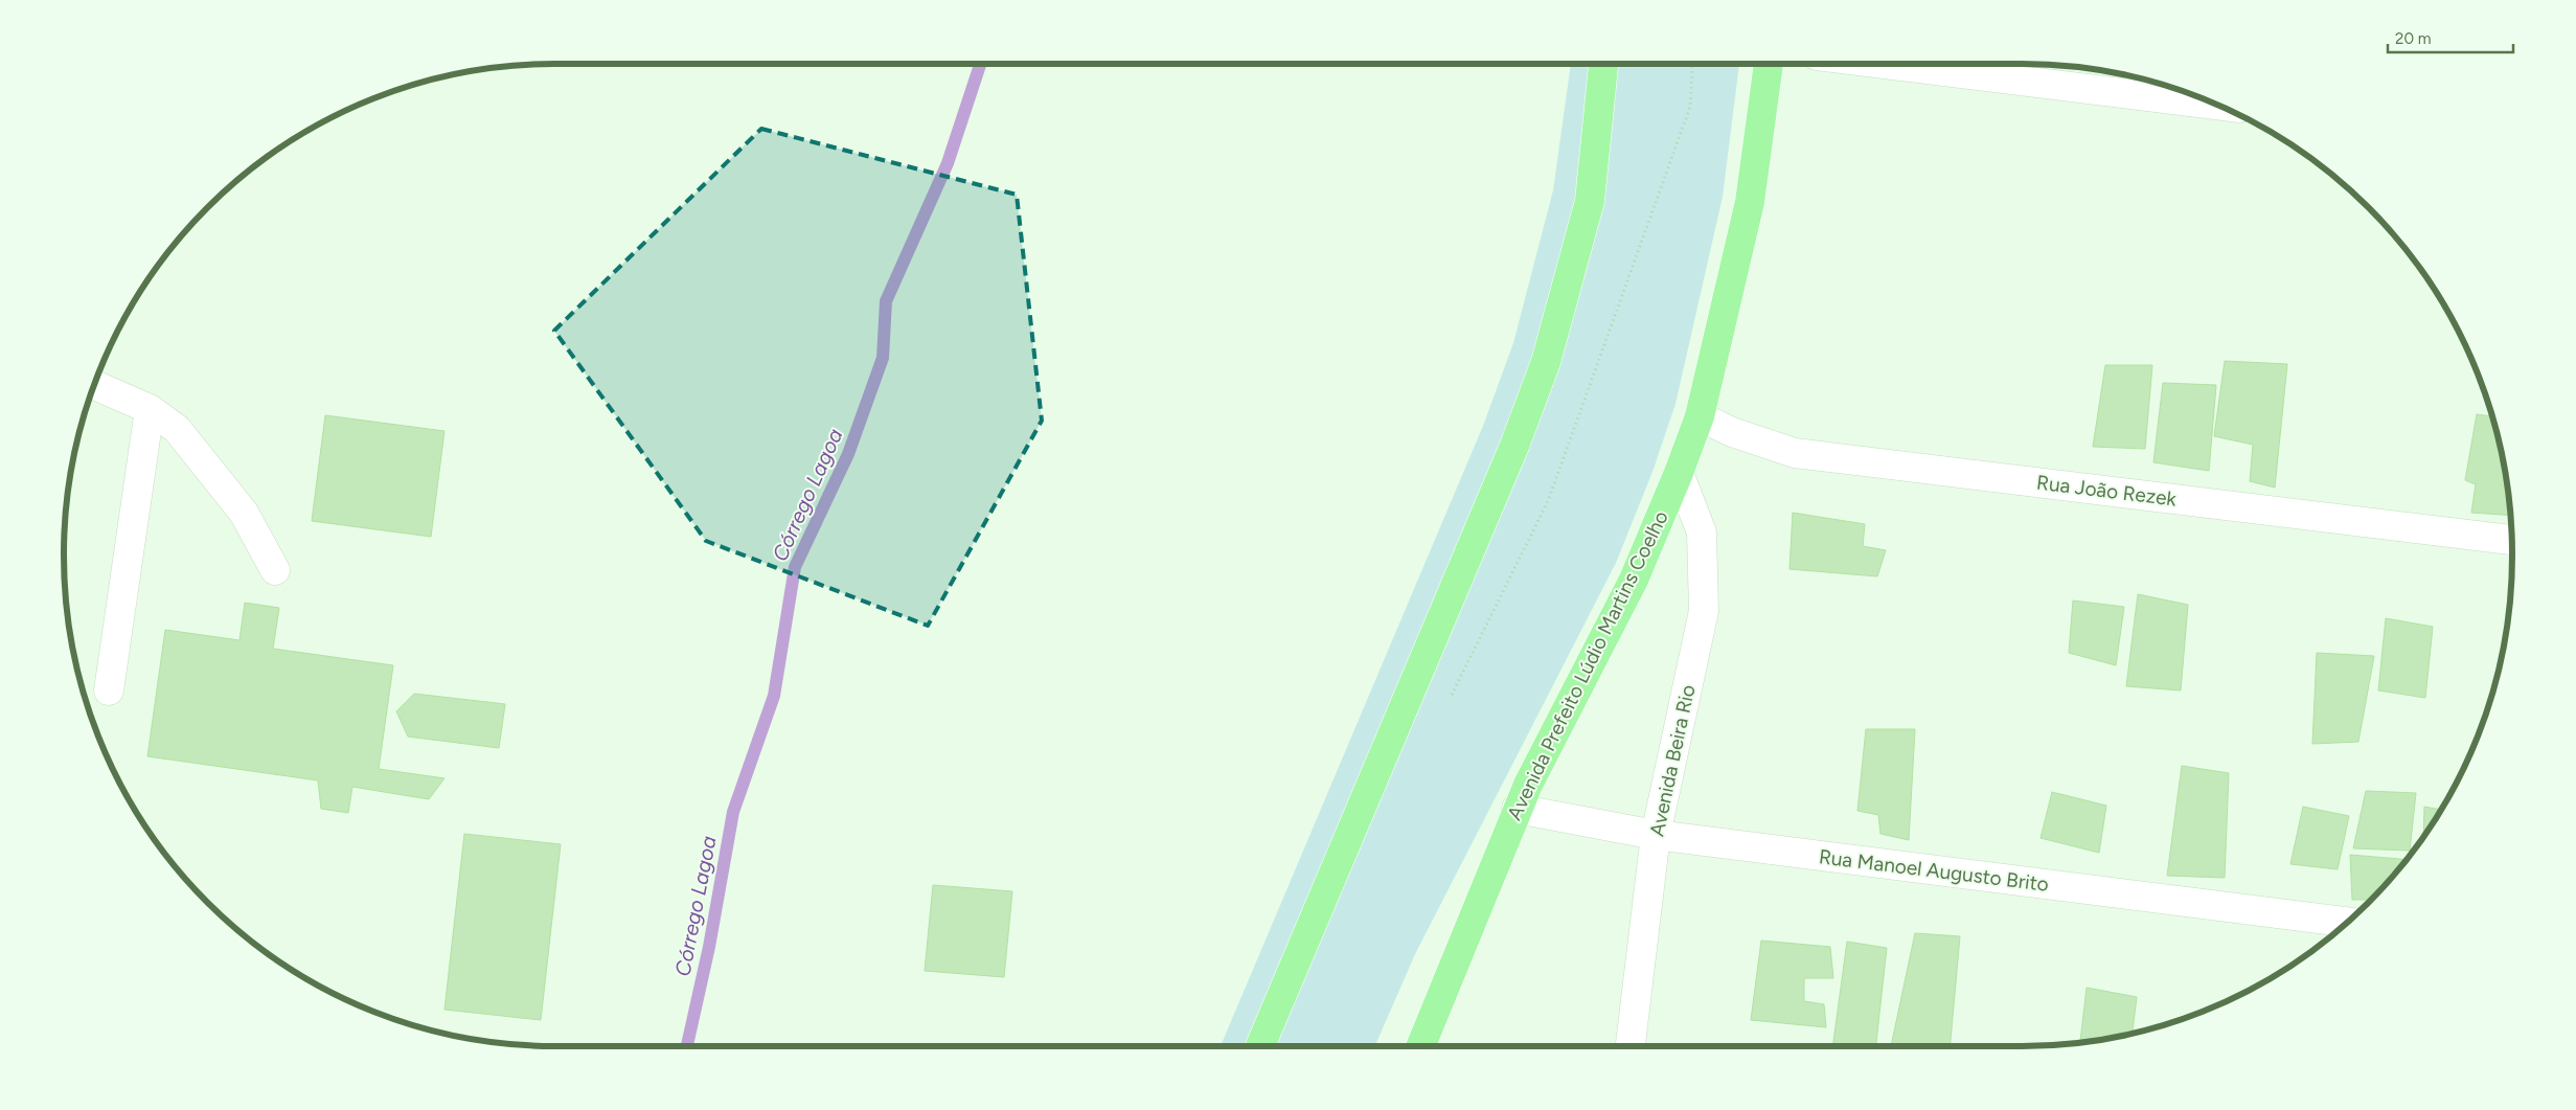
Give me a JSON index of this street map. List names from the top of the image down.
{
  "streets": {
    "main road": ["Avenida Prefeito Lúdio Martins Coelho"],
    "street": ["Rua João Rezek", "Avenida Beira Rio", "Rua Manoel Augusto Brito"]
  },
  "crossings": [
    ["Rua João Rezek", "Avenida Prefeito Lúdio Martins Coelho"],
    ["Avenida Prefeito Lúdio Martins Coelho", "Avenida Beira Rio"],
    ["Avenida Prefeito Lúdio Martins Coelho", "Rua Manoel Augusto Brito"],
    ["Avenida Beira Rio", "Rua Manoel Augusto Brito"]
  ],
  "water": ["Córrego Lagoa"],
  "scale_bar": "20 m"
}
